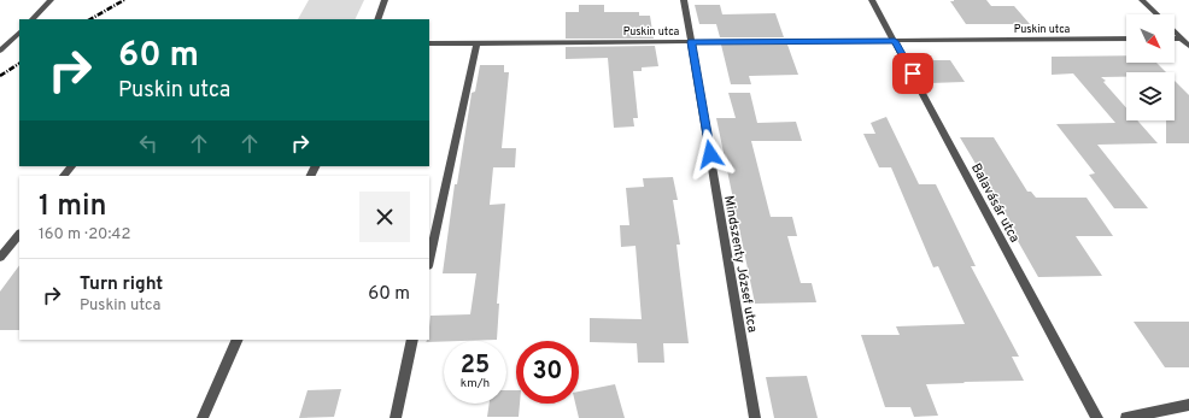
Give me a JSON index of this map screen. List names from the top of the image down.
{
  "streets": {
    "street": ["Puskin utca", "Balavásár utca", "Mindszenty József utca"]
  },
  "crossings": [
    ["Puskin utca", "Balavásár utca"],
    ["Puskin utca", "Mindszenty József utca"]
  ],
  "north": "bottom right",
  "page": {
    "turn": ["60 m", "Puskin utca"],
    "heading": ["1 min", "160 m · 20:42"],
    "list": [
      {
        "name": "Turn right",
        "note": "Puskin utca",
        "value": "60 m"
      }
    ],
    "speed": "25 km/h",
    "limit": "30"
  }
}
